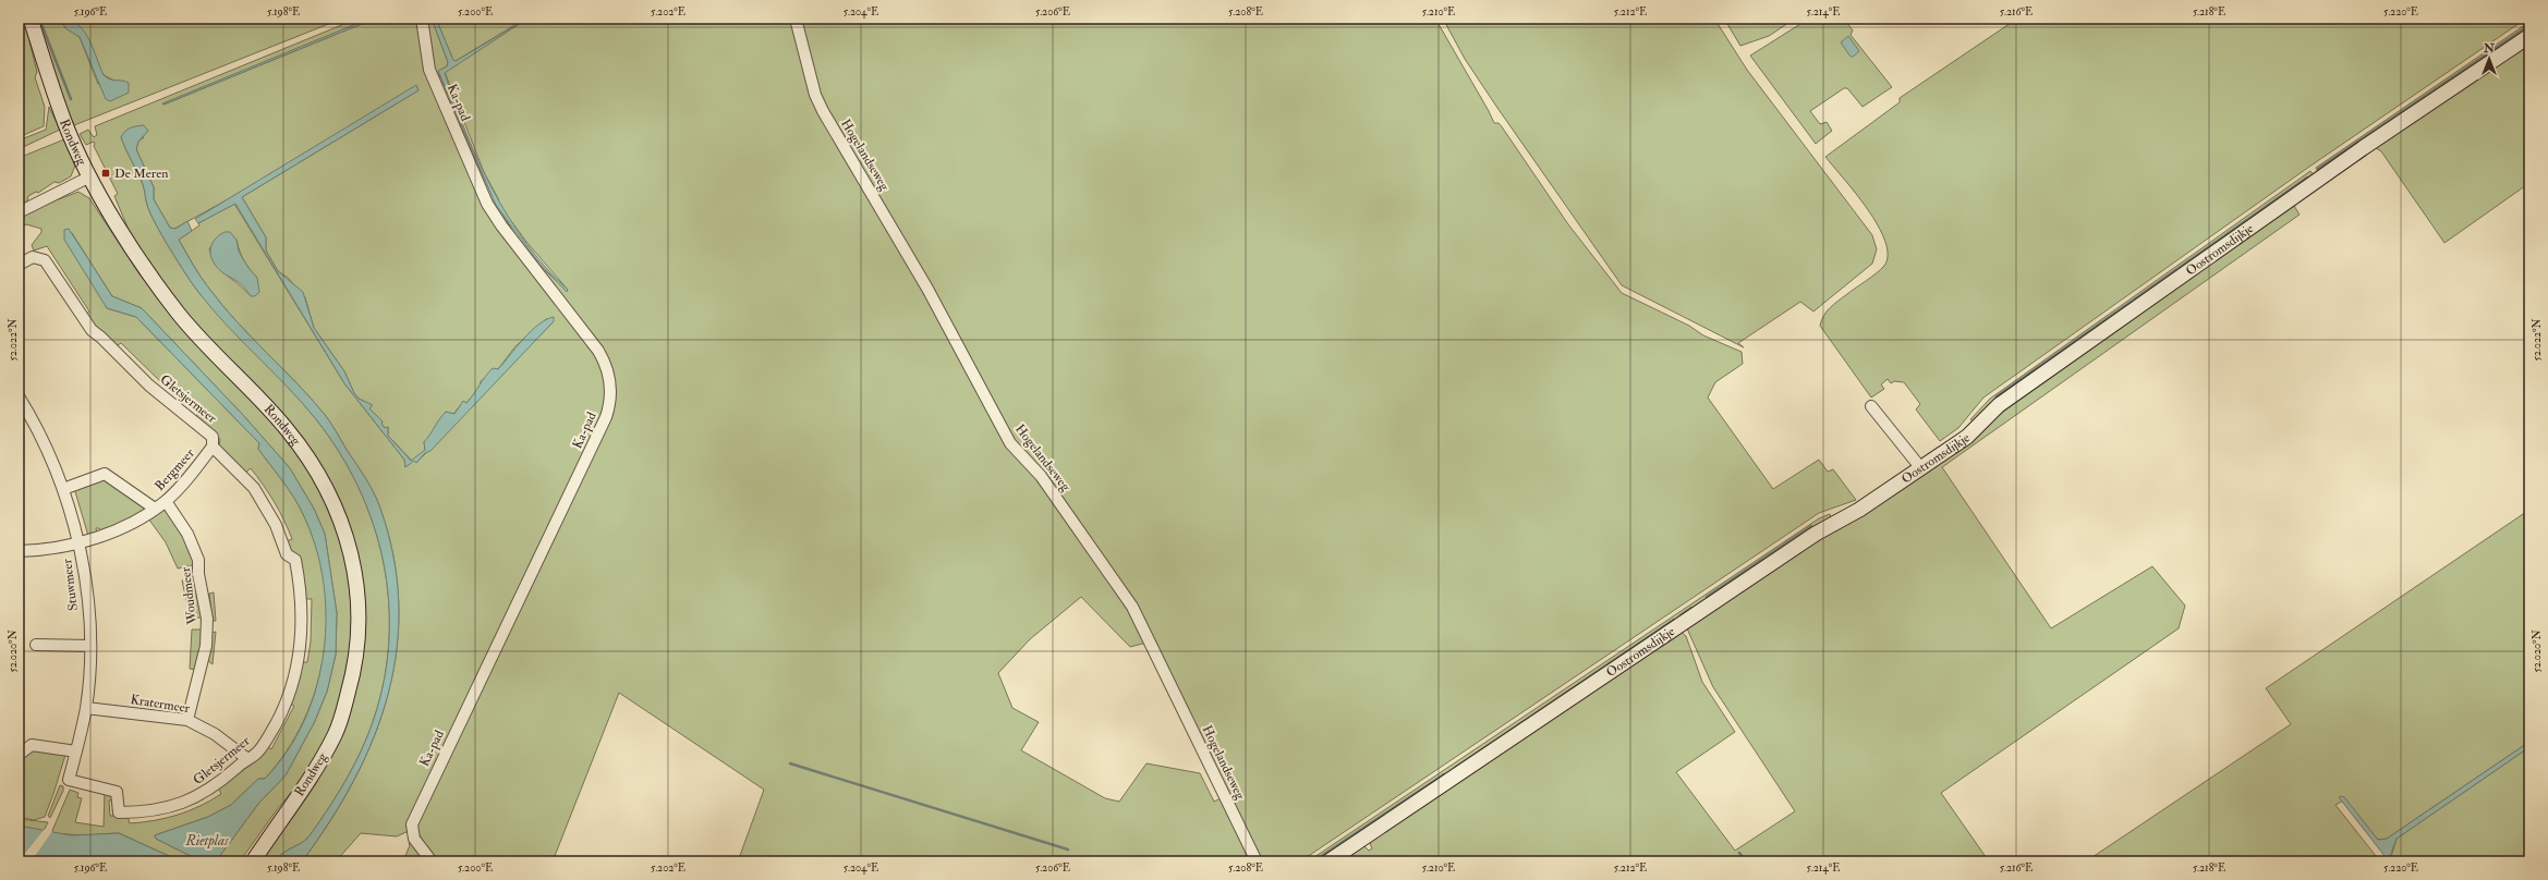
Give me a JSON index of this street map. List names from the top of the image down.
{
  "streets": {
    "street": [
      "Ka-pad",
      "Rondweg",
      "Hogelandseweg",
      "Oostromsdijkje",
      "Gletsjermeer",
      "Bergmeer",
      "Stuwmeer",
      "Woudmeer",
      "Kratermeer"
    ]
  },
  "crossings": [
    ["Gletsjermeer", "Bergmeer"],
    ["Gletsjermeer", "Stuwmeer"],
    ["Gletsjermeer", "Kratermeer"],
    ["Bergmeer", "Stuwmeer"],
    ["Bergmeer", "Woudmeer"],
    ["Stuwmeer", "Kratermeer"],
    ["Woudmeer", "Kratermeer"]
  ],
  "water": ["Rietplas"],
  "places": {
    "transit": ["De Meren"]
  },
  "north": "top",
  "coordinates": [
    "5.196°E",
    "5.198°E",
    "5.200°E",
    "5.202°E",
    "5.204°E",
    "5.206°E",
    "5.208°E",
    "5.210°E",
    "5.212°E",
    "5.214°E",
    "5.216°E",
    "5.218°E",
    "5.220°E",
    "52.022°N",
    "52.020°N"
  ]
}
